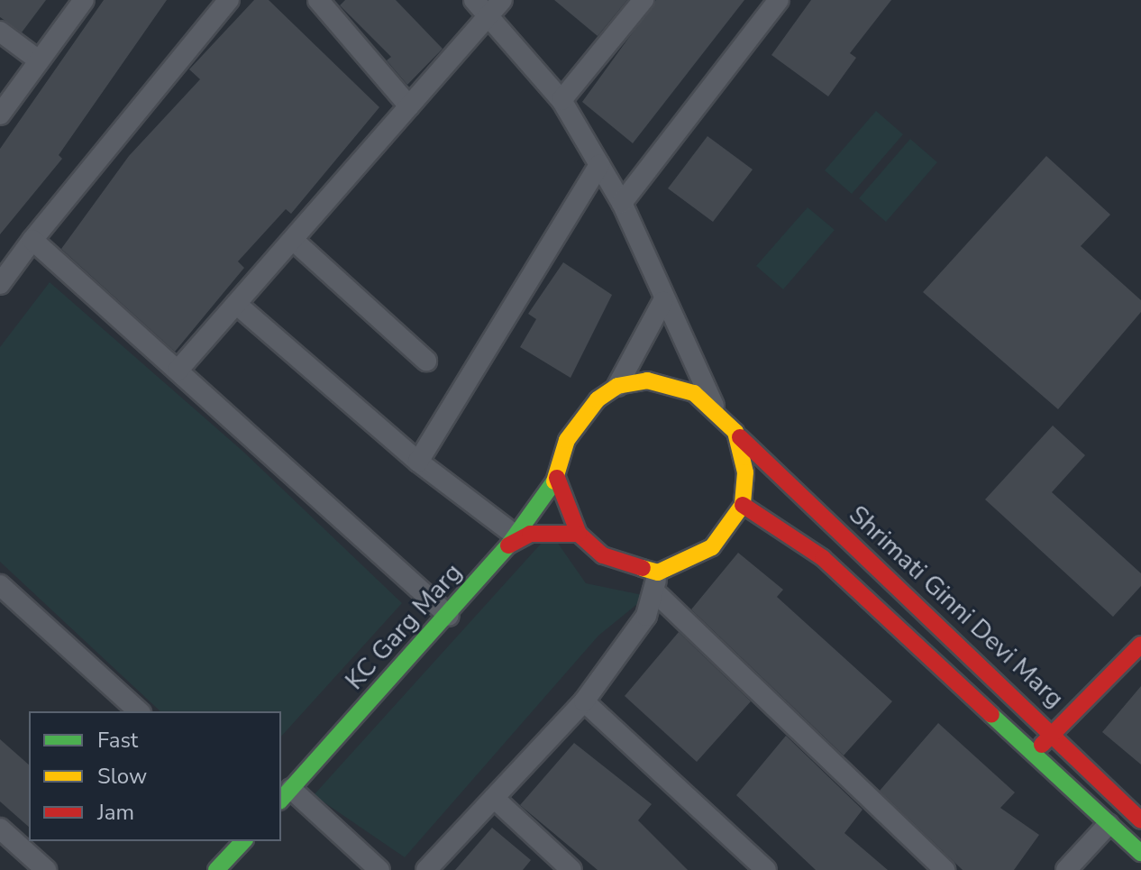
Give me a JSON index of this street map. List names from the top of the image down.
{
  "streets": {
    "street": ["Shrimati Ginni Devi Marg", "KC Garg Marg"]
  },
  "crossings": [
    ["Shrimati Ginni Devi Marg", "KC Garg Marg"]
  ],
  "legend": ["Fast", "Slow", "Jam"]
}
